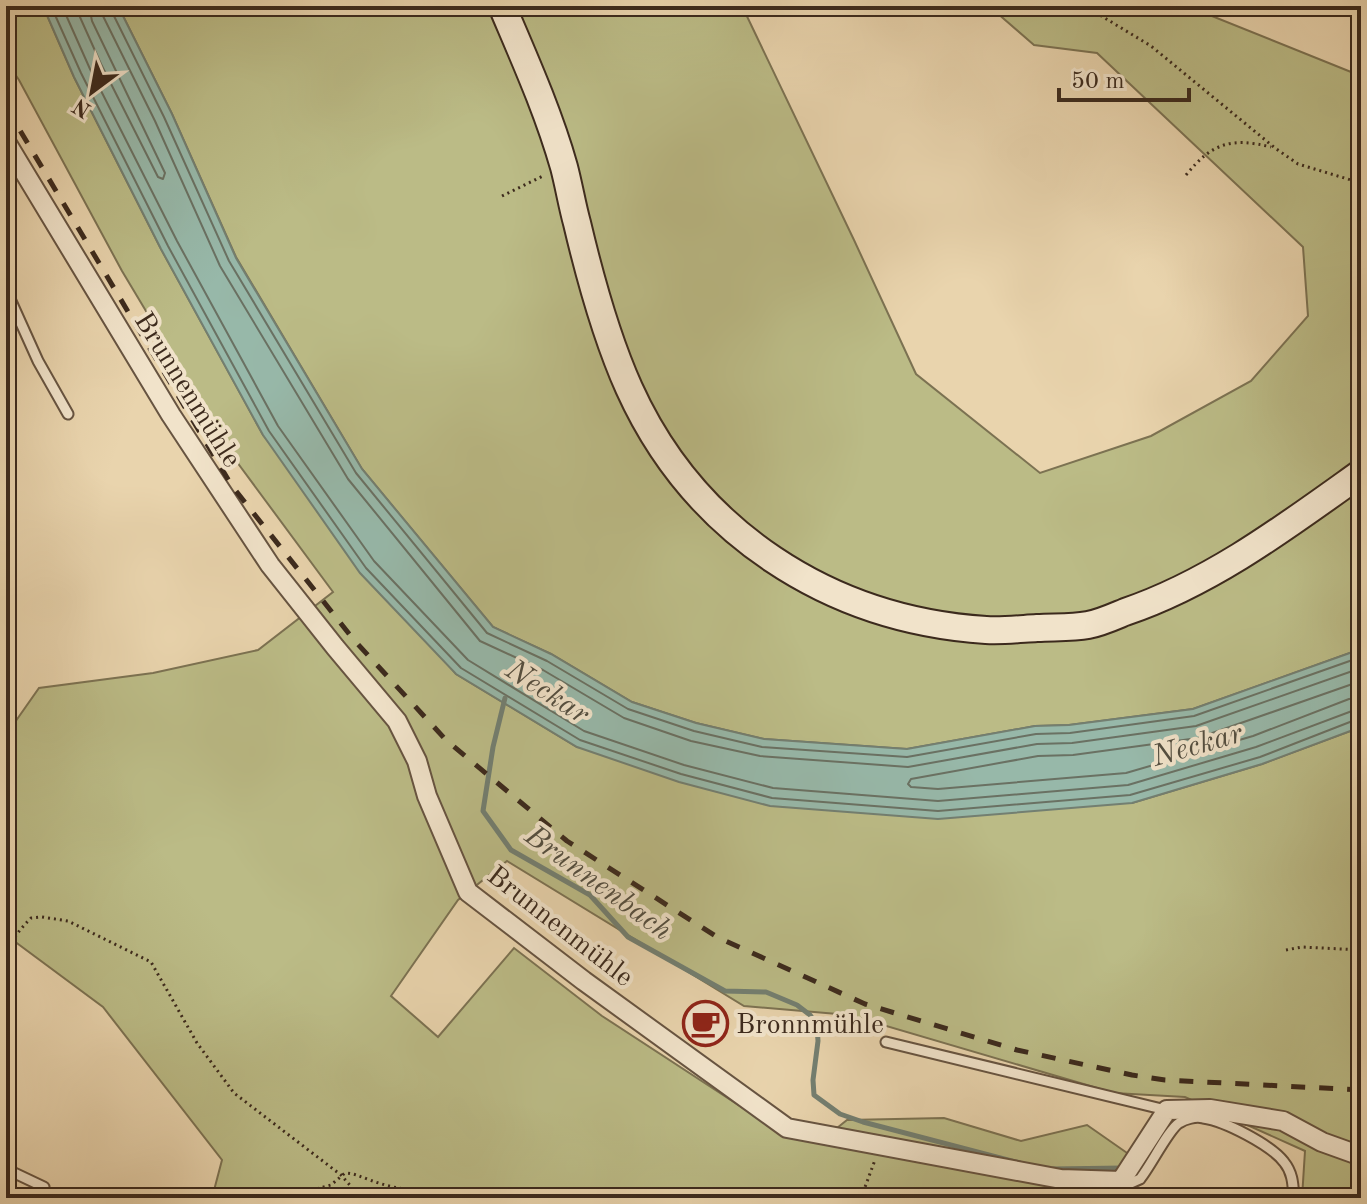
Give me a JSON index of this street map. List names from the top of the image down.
{
  "streets": {
    "street": ["Brunnenmühle"]
  },
  "water": ["Neckar", "Brunnenbach"],
  "places": {
    "cafe": ["Bronnmühle"]
  },
  "scale_bar": "50 m",
  "north": "bottom left"
}
